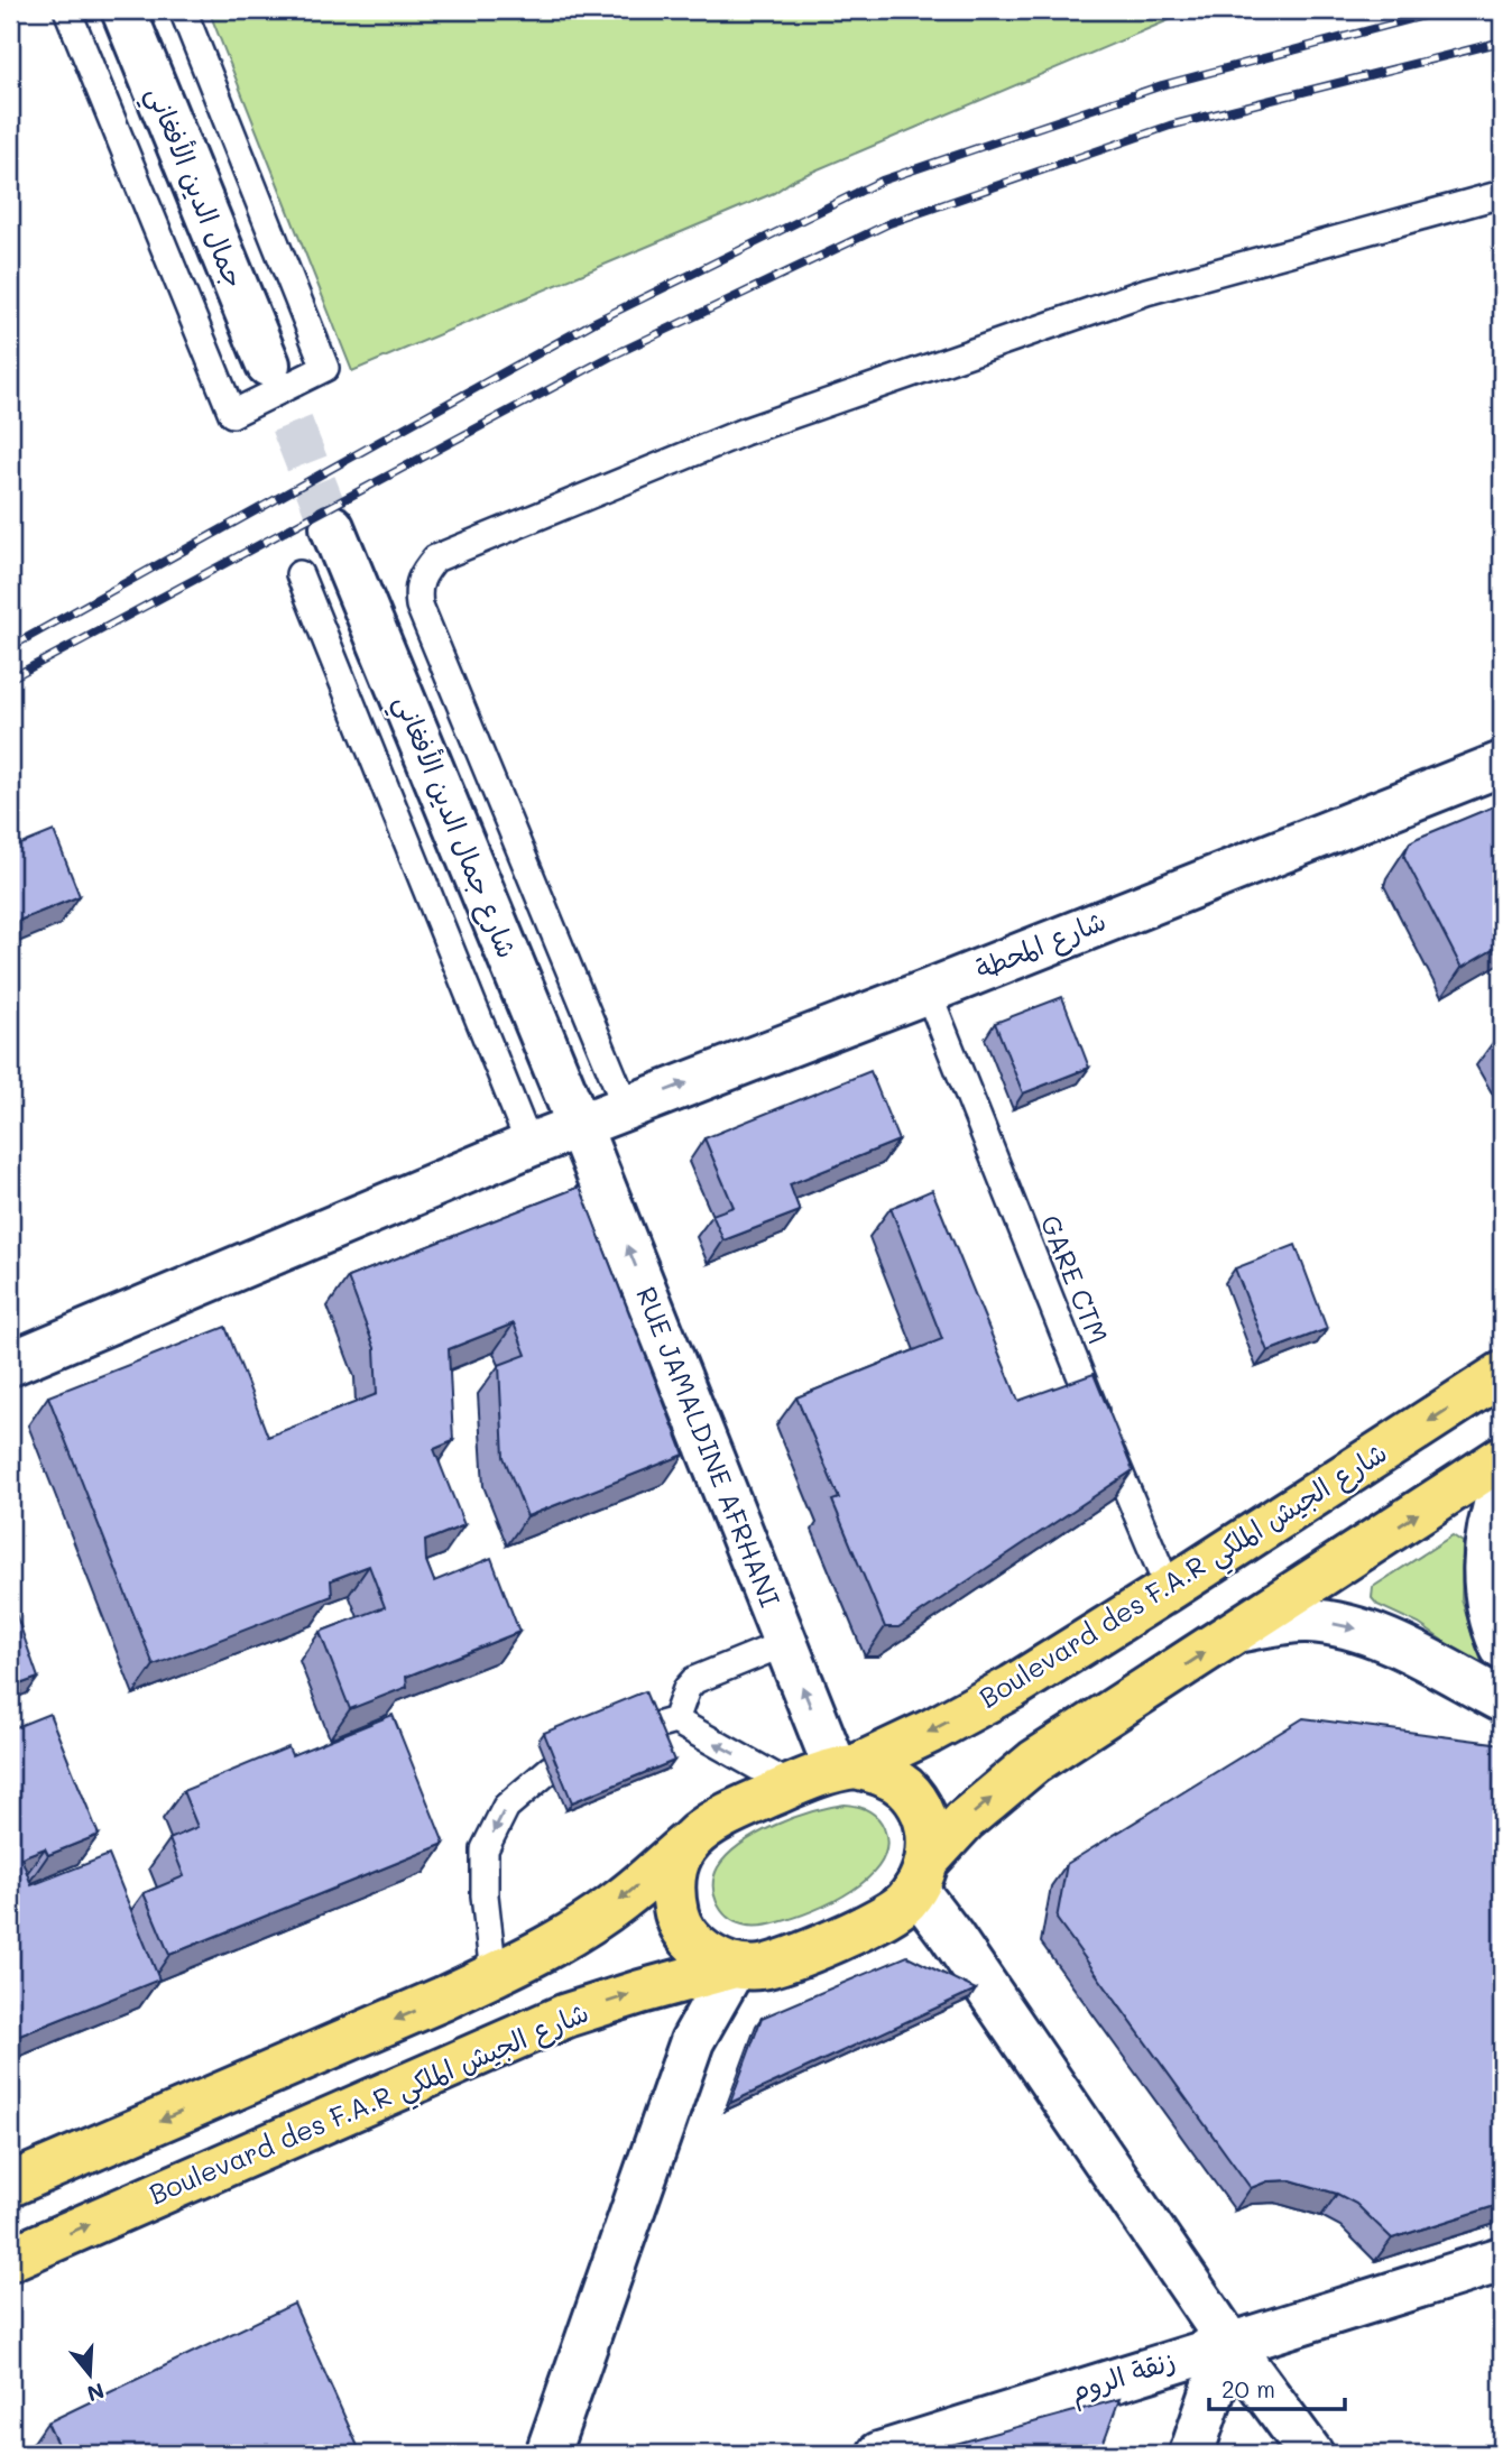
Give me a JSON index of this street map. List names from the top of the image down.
{
  "streets": {
    "main road": ["Boulevard des F.A.R شارع الجيش الملكي"],
    "street": [
      "جمال الدين الأفغاني",
      "شارع جمال الدين الأفغاني",
      "شارع المحطة",
      "RUE JAMALDINE AFRHANI",
      "زنقة الروم"
    ],
    "lane": ["GARE CTM"]
  },
  "crossings": [
    ["شارع جمال الدين الأفغاني", "شارع المحطة"],
    ["شارع جمال الدين الأفغاني", "RUE JAMALDINE AFRHANI"],
    ["شارع المحطة", "GARE CTM"],
    ["شارع المحطة", "RUE JAMALDINE AFRHANI"],
    ["GARE CTM", "Boulevard des F.A.R شارع الجيش الملكي"],
    ["RUE JAMALDINE AFRHANI", "Boulevard des F.A.R شارع الجيش الملكي"]
  ],
  "one_way": ["RUE JAMALDINE AFRHANI"],
  "scale_bar": "20 m",
  "north": "bottom"
}
